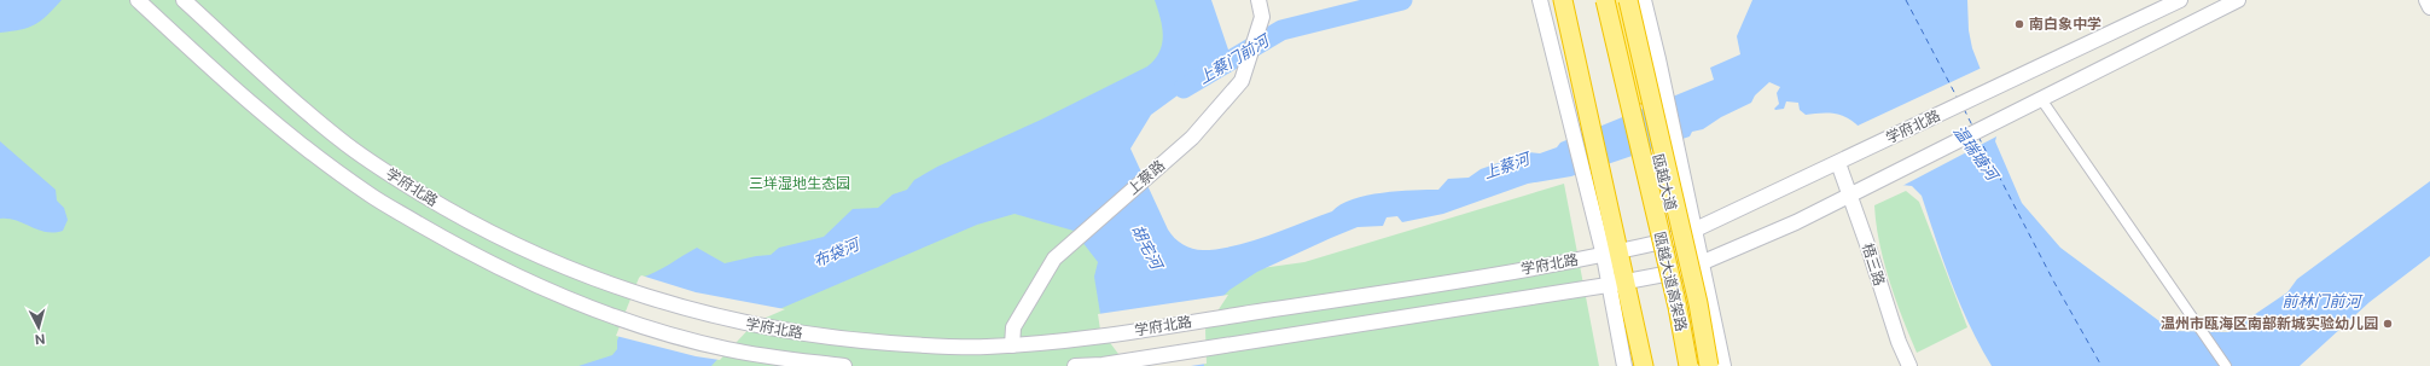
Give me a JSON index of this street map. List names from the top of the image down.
{
  "streets": {
    "highway": ["瓯越大道", "瓯越大道高架路"],
    "main road": ["学府北路", "上蔡路", "梧三路"]
  },
  "crossings": [
    ["学府北路", "上蔡路"],
    ["学府北路", "瓯越大道"],
    ["学府北路", "梧三路"]
  ],
  "water": [
    "上蔡门前河",
    "温瑞塘河",
    "上蔡河",
    "胡宅河",
    "布袋河",
    "前林门前河"
  ],
  "parks": ["三垟湿地生态园"],
  "places": ["南白象中学", "温州市瓯海区南部新城实验幼儿园"],
  "north": "bottom"
}
